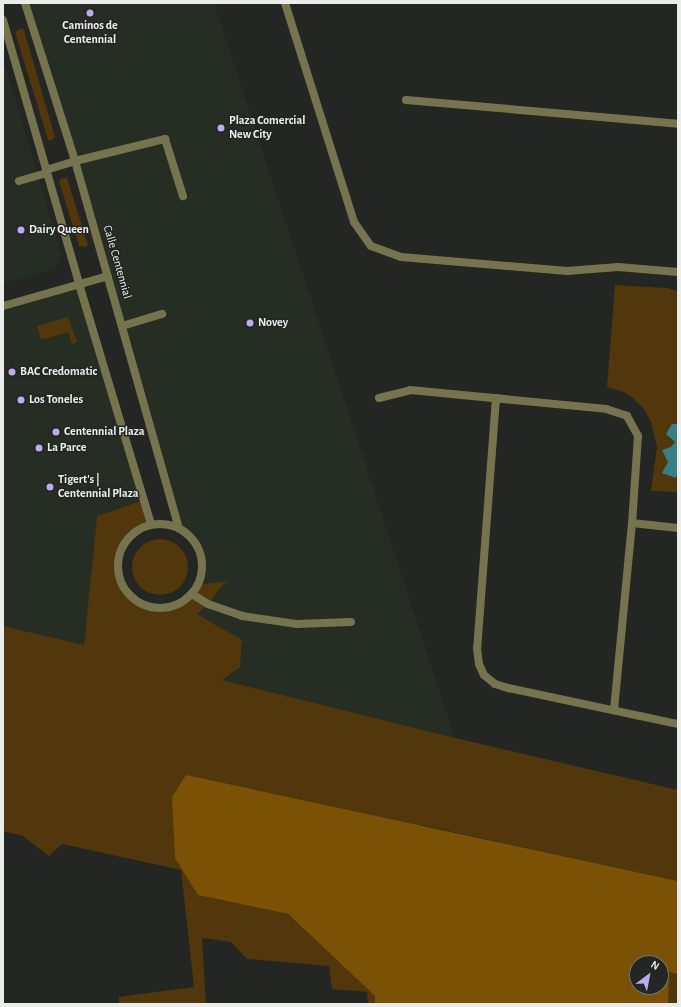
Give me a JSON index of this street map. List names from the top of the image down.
{
  "streets": {
    "street": ["Calle Centennial"]
  },
  "places": [
    "Caminos de Centennial",
    "Plaza Comercial New City",
    "Dairy Queen",
    "Novey",
    "BAC Credomatic",
    "Los Toneles",
    "Centennial Plaza",
    "La Parce",
    "Tigert's | Centennial Plaza"
  ],
  "north": "top right"
}
